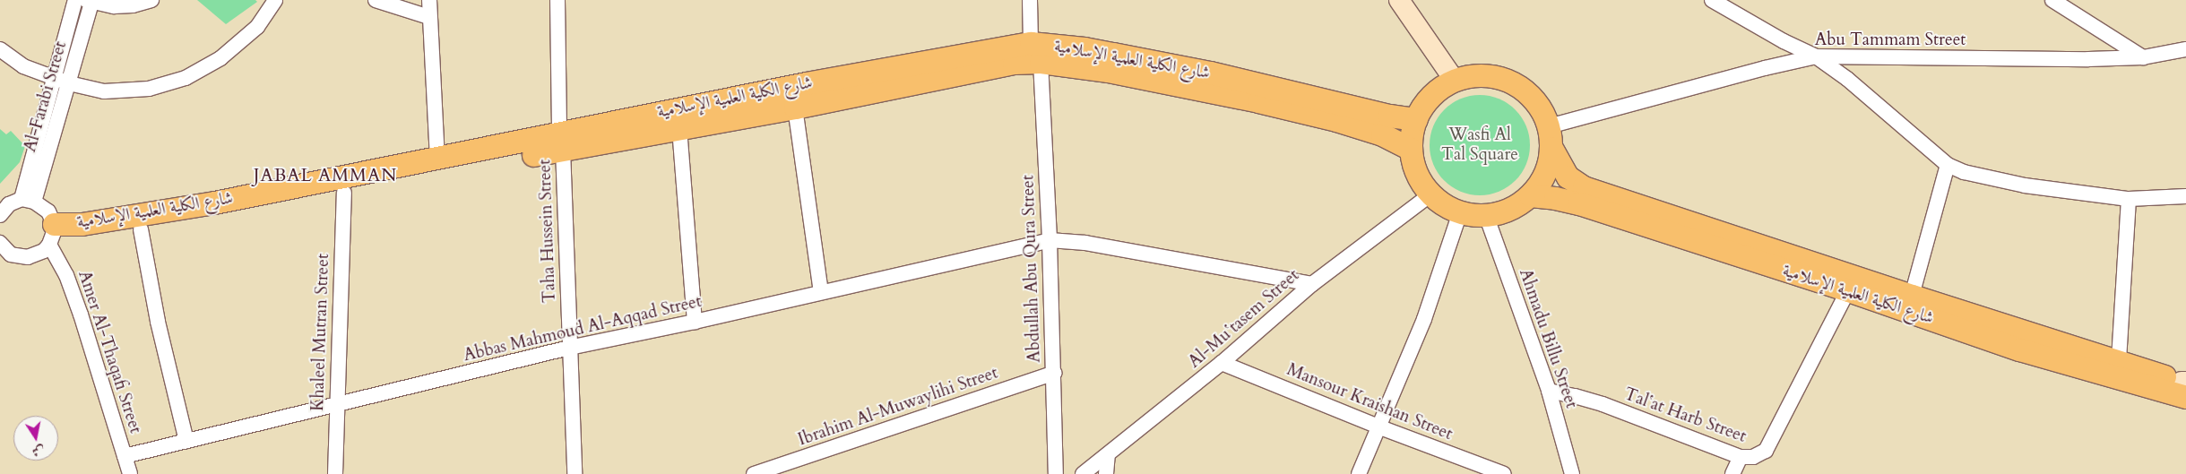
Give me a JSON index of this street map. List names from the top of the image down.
{
  "streets": {
    "main road": ["شارع الكلية العلمية الإسلامية"],
    "street": [
      "Abu Tammam Street",
      "Al-Farabi Street",
      "Taha Hussein Street",
      "Abdullah Abu Qura Street",
      "Al-Muʻtasem Street",
      "Abbas Mahmoud Al-Aqqad Street",
      "Khaleel Mutran Street",
      "Ahmadu Billu Street",
      "Amer Al-Thaqafi Street",
      "Mansour Kraishan Street",
      "Ibrahim Al-Muwaylihi Street",
      "Talʻat Harb Street"
    ]
  },
  "crossings": [
    ["Abu Tammam Street", "شارع الكلية العلمية الإسلامية"],
    ["Abu Tammam Street", "Al-Muʻtasem Street"],
    ["Abu Tammam Street", "Ahmadu Billu Street"],
    ["شارع الكلية العلمية الإسلامية", "Taha Hussein Street"],
    ["شارع الكلية العلمية الإسلامية", "Abdullah Abu Qura Street"],
    ["شارع الكلية العلمية الإسلامية", "Al-Muʻtasem Street"],
    ["شارع الكلية العلمية الإسلامية", "Khaleel Mutran Street"],
    ["شارع الكلية العلمية الإسلامية", "Ahmadu Billu Street"],
    ["شارع الكلية العلمية الإسلامية", "Amer Al-Thaqafi Street"],
    ["شارع الكلية العلمية الإسلامية", "Talʻat Harb Street"],
    ["Al-Farabi Street", "Amer Al-Thaqafi Street"],
    ["Taha Hussein Street", "Abbas Mahmoud Al-Aqqad Street"],
    ["Abdullah Abu Qura Street", "Abbas Mahmoud Al-Aqqad Street"],
    ["Abdullah Abu Qura Street", "Ibrahim Al-Muwaylihi Street"],
    ["Al-Muʻtasem Street", "Abbas Mahmoud Al-Aqqad Street"],
    ["Al-Muʻtasem Street", "Ahmadu Billu Street"],
    ["Al-Muʻtasem Street", "Mansour Kraishan Street"],
    ["Abbas Mahmoud Al-Aqqad Street", "Khaleel Mutran Street"],
    ["Abbas Mahmoud Al-Aqqad Street", "Amer Al-Thaqafi Street"],
    ["Ahmadu Billu Street", "Talʻat Harb Street"]
  ],
  "districts": ["JABAL AMMAN"],
  "parks": ["Wasfi Al Tal Square"],
  "north": "bottom"
}
